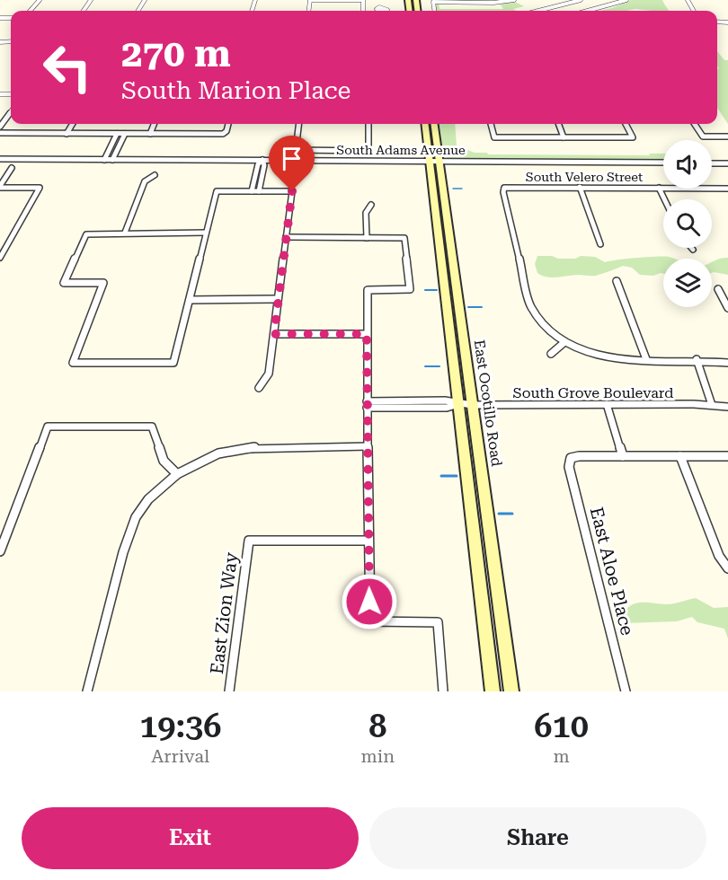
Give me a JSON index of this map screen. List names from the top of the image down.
{
  "streets": {
    "main road": ["East Ocotillo Road"],
    "street": [
      "South Adams Avenue",
      "South Velero Street",
      "South Grove Boulevard",
      "East Aloe Place",
      "East Zion Way"
    ]
  },
  "crossings": [
    ["South Adams Avenue", "East Ocotillo Road"],
    ["South Grove Boulevard", "East Ocotillo Road"]
  ],
  "page": {
    "turn": ["270 m", "South Marion Place"],
    "eta": [
      "19:36",
      "Arrival",
      "8",
      "min",
      "610",
      "m"
    ],
    "buttons": ["Exit", "Share"]
  }
}
